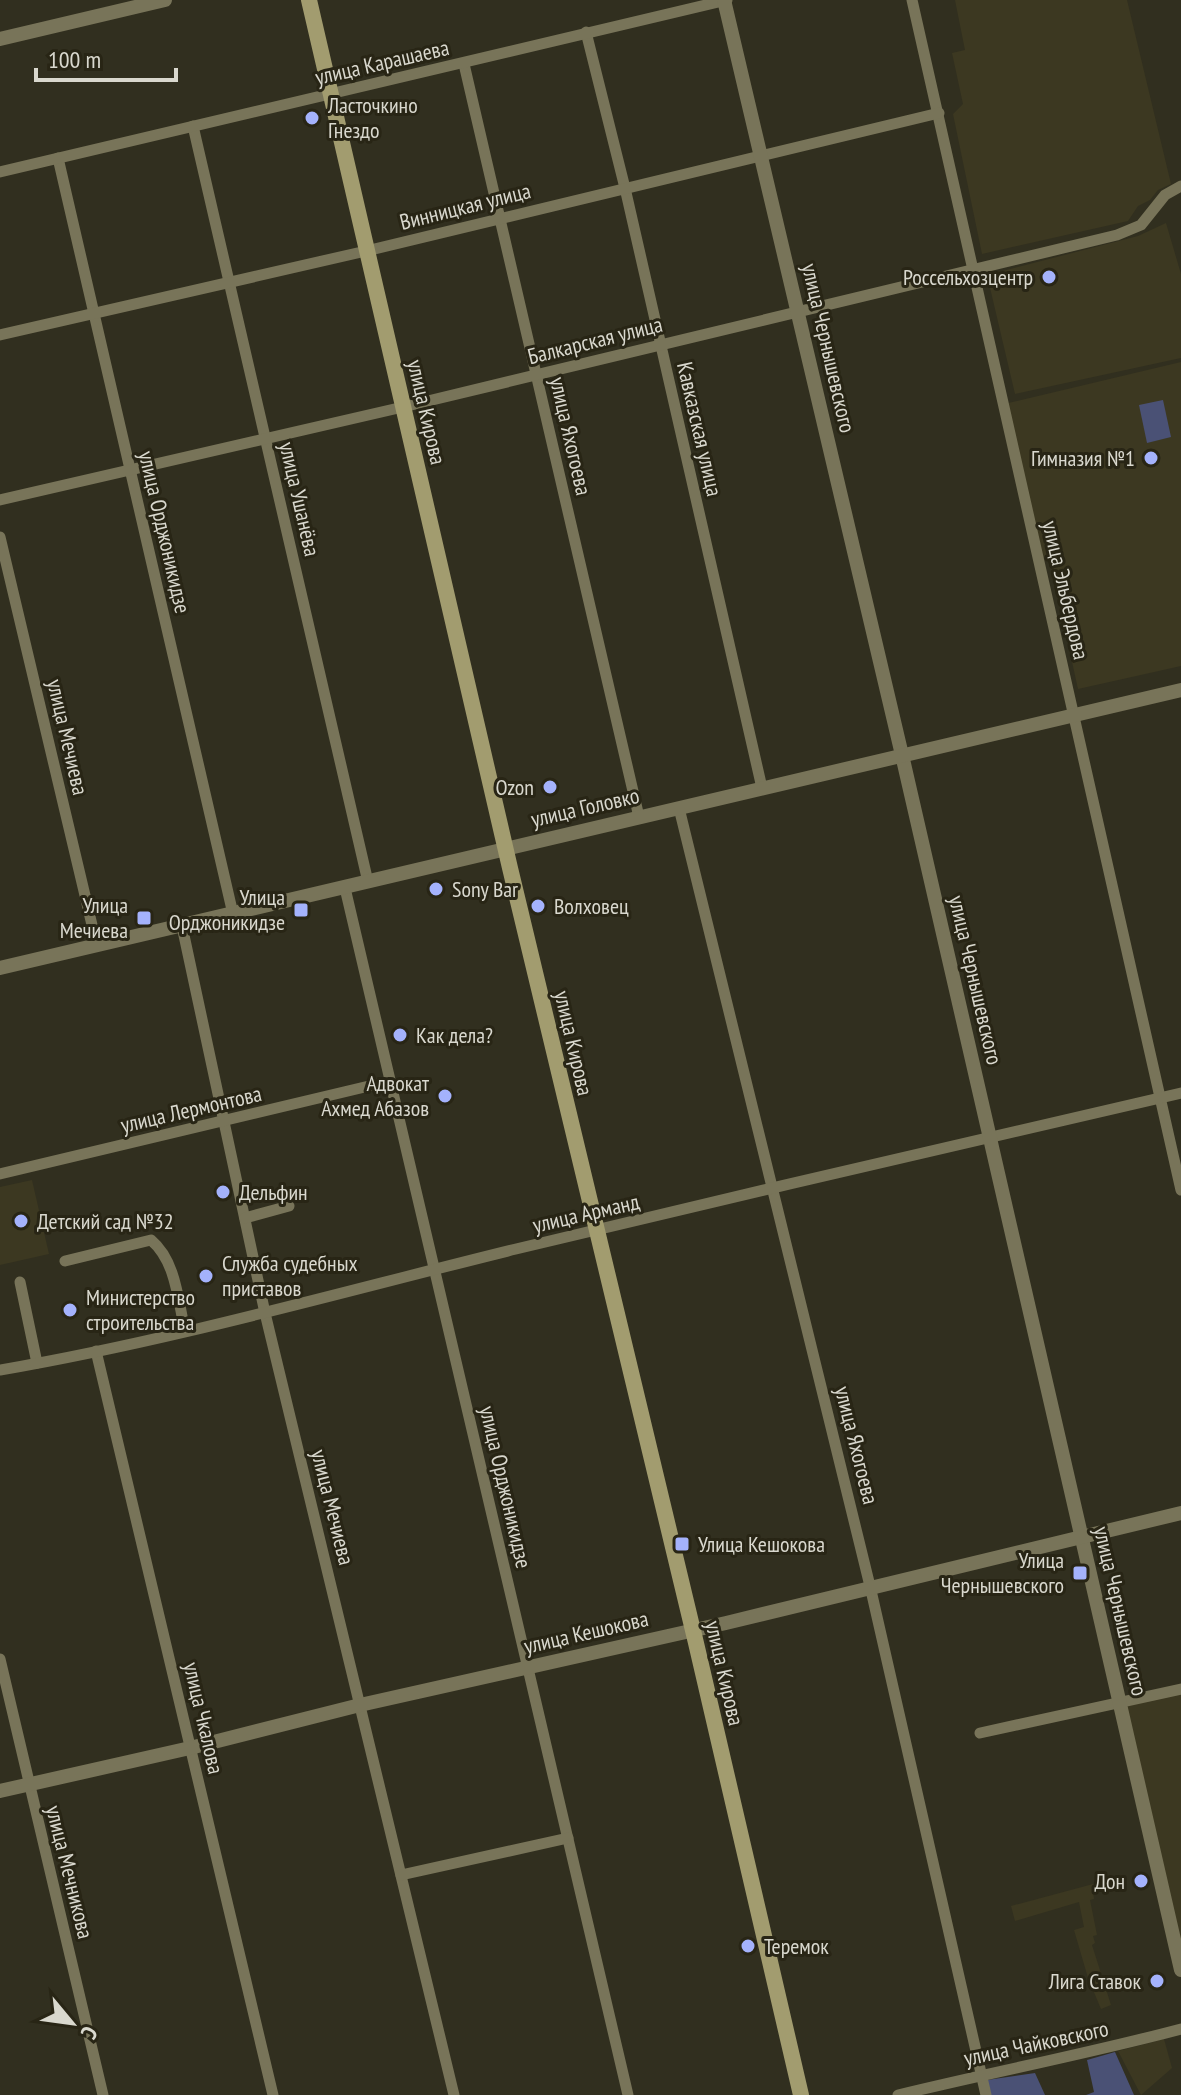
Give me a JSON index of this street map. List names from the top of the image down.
{
  "streets": {
    "main road": ["улица Кирова"],
    "street": [
      "улица Карашаева",
      "Винницкая улица",
      "Балкарская улица",
      "улица Чернышевского",
      "Кавказская улица",
      "улица Яхогоева",
      "улица Ушанёва",
      "улица Орджоникидзе",
      "улица Эльбердова",
      "улица Мечиева",
      "улица Головко",
      "улица Лермонтова",
      "улица Арманд",
      "улица Кешокова",
      "улица Чкалова",
      "улица Мечникова",
      "улица Чайковского"
    ]
  },
  "crossings": [
    ["улица Карашаева", "улица Чернышевского"],
    ["улица Карашаева", "улица Кирова"],
    ["улица Карашаева", "Кавказская улица"],
    ["улица Карашаева", "улица Яхогоева"],
    ["улица Карашаева", "улица Ушанёва"],
    ["улица Карашаева", "улица Орджоникидзе"],
    ["Винницкая улица", "улица Чернышевского"],
    ["Винницкая улица", "улица Кирова"],
    ["Винницкая улица", "Кавказская улица"],
    ["Винницкая улица", "улица Яхогоева"],
    ["Винницкая улица", "улица Ушанёва"],
    ["Винницкая улица", "улица Орджоникидзе"],
    ["Винницкая улица", "улица Эльбердова"],
    ["Балкарская улица", "улица Чернышевского"],
    ["Балкарская улица", "улица Кирова"],
    ["Балкарская улица", "Кавказская улица"],
    ["Балкарская улица", "улица Яхогоева"],
    ["Балкарская улица", "улица Ушанёва"],
    ["Балкарская улица", "улица Орджоникидзе"],
    ["Балкарская улица", "улица Эльбердова"],
    ["улица Чернышевского", "улица Головко"],
    ["улица Чернышевского", "улица Арманд"],
    ["улица Чернышевского", "улица Кешокова"],
    ["улица Кирова", "улица Головко"],
    ["улица Кирова", "улица Арманд"],
    ["улица Кирова", "улица Кешокова"],
    ["Кавказская улица", "улица Головко"],
    ["улица Яхогоева", "улица Головко"],
    ["улица Яхогоева", "улица Арманд"],
    ["улица Яхогоева", "улица Кешокова"],
    ["улица Яхогоева", "улица Чайковского"],
    ["улица Ушанёва", "улица Головко"],
    ["улица Орджоникидзе", "улица Головко"],
    ["улица Орджоникидзе", "улица Лермонтова"],
    ["улица Орджоникидзе", "улица Арманд"],
    ["улица Орджоникидзе", "улица Кешокова"],
    ["улица Эльбердова", "улица Головко"],
    ["улица Эльбердова", "улица Арманд"],
    ["улица Мечиева", "улица Головко"],
    ["улица Мечиева", "улица Лермонтова"],
    ["улица Мечиева", "улица Арманд"],
    ["улица Мечиева", "улица Кешокова"],
    ["улица Арманд", "улица Чкалова"],
    ["улица Кешокова", "улица Чкалова"],
    ["улица Кешокова", "улица Мечникова"]
  ],
  "places": {
    "other": [
      "Ласточкино Гнездо",
      "Россельхозцентр",
      "Гимназия №1",
      "Ozon",
      "Sony Bar",
      "Волховец",
      "Как дела?",
      "Адвокат Ахмед Абазов",
      "Дельфин",
      "Детский сад №32",
      "Служба судебных приставов",
      "Министерство строительства",
      "Дон",
      "Теремок",
      "Лига Ставок"
    ],
    "transit": [
      "Улица Орджоникидзе",
      "Улица Мечиева",
      "Улица Кешокова",
      "Улица Чернышевского"
    ]
  },
  "scale_bar": "100 m",
  "north": "bottom right"
}
